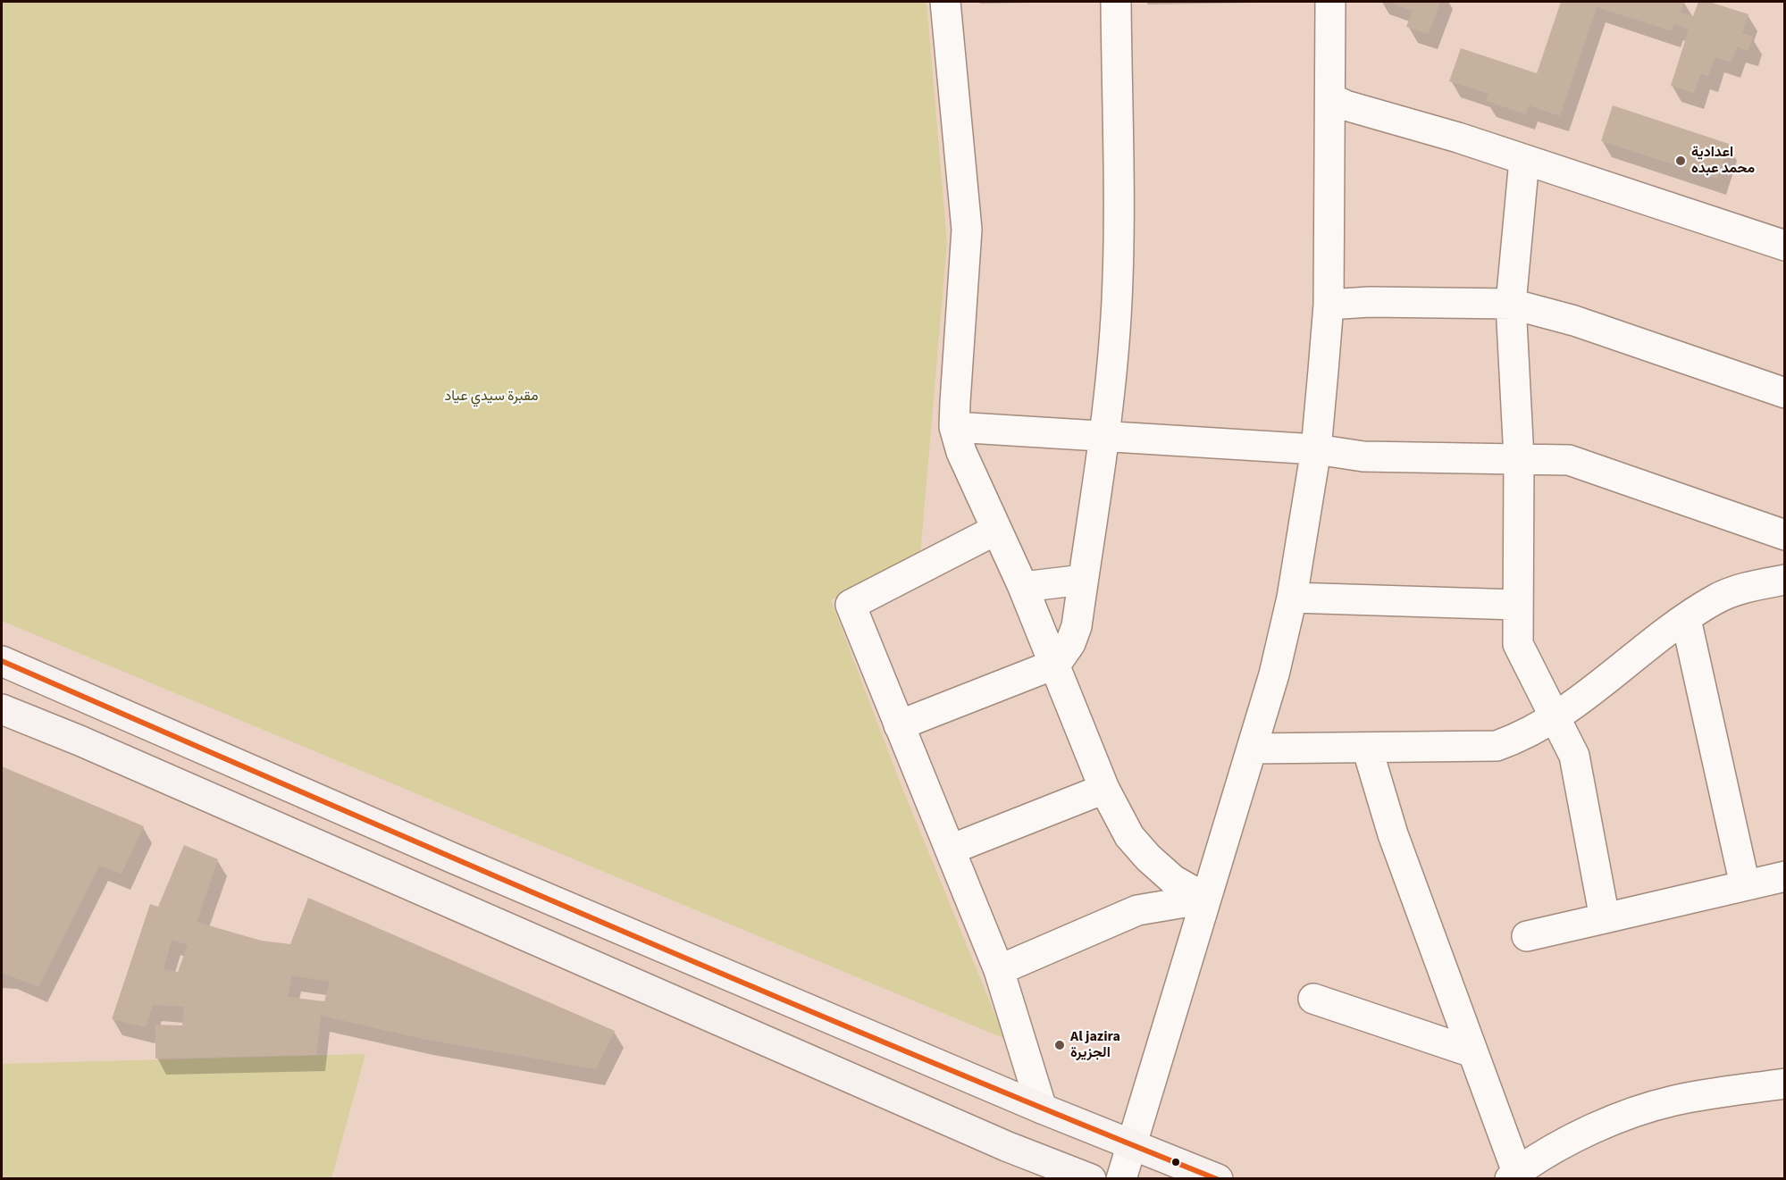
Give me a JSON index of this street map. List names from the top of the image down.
{
  "parks": ["مقبرة سيدي عياد"],
  "places": ["اعدادية محمد عبده", "Al jazira الجزيرة"]
}
